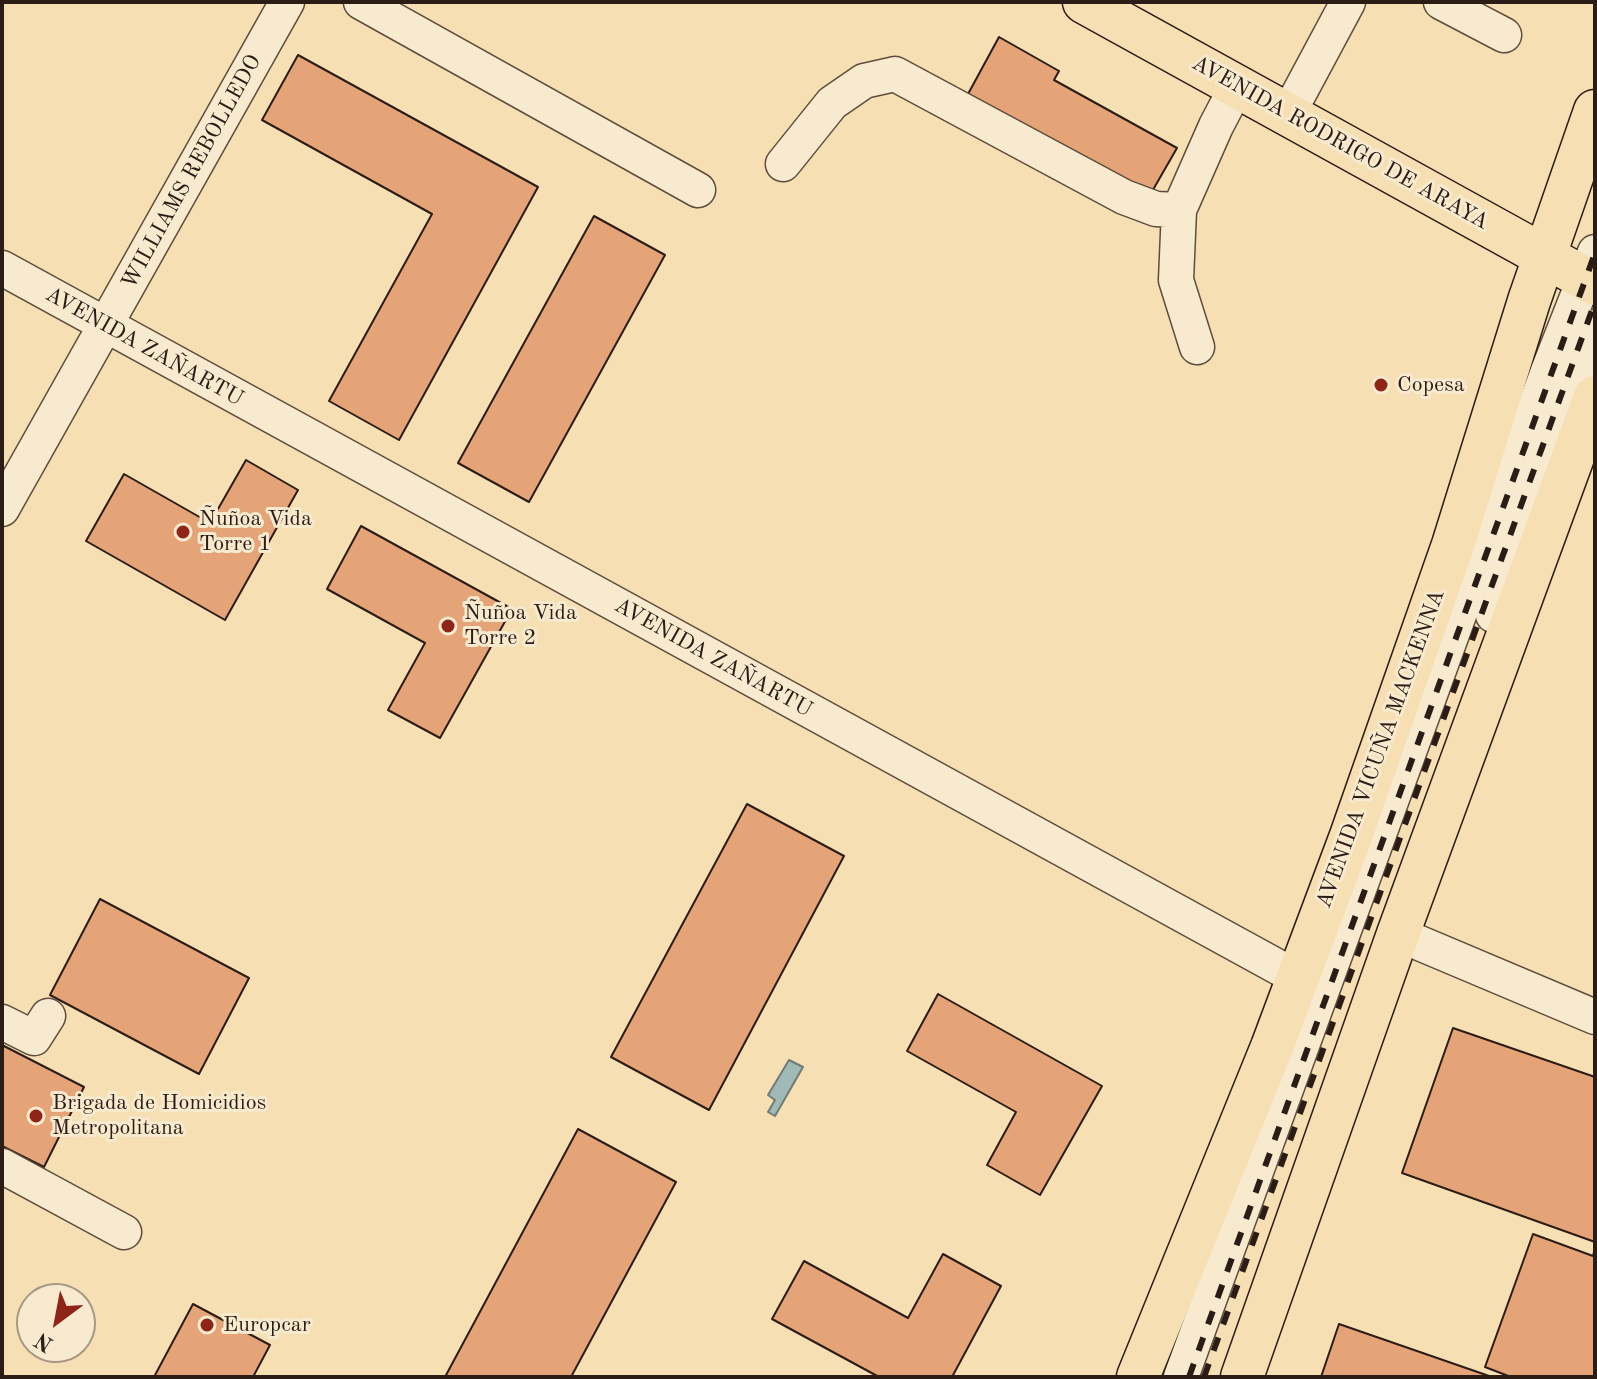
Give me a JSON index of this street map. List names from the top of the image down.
{
  "streets": {
    "main road": ["AVENIDA RODRIGO DE ARAYA", "AVENIDA VICUÑA MACKENNA"],
    "street": ["WILLIAMS REBOLLEDO", "AVENIDA ZAÑARTU"]
  },
  "crossings": [
    ["AVENIDA RODRIGO DE ARAYA", "AVENIDA VICUÑA MACKENNA"],
    ["WILLIAMS REBOLLEDO", "AVENIDA ZAÑARTU"],
    ["AVENIDA ZAÑARTU", "AVENIDA VICUÑA MACKENNA"]
  ],
  "places": [
    "Copesa",
    "Ñuñoa Vida Torre 1",
    "Ñuñoa Vida Torre 2",
    "Brigada de Homicidios Metropolitana",
    "Europcar"
  ],
  "north": "bottom left"
}
